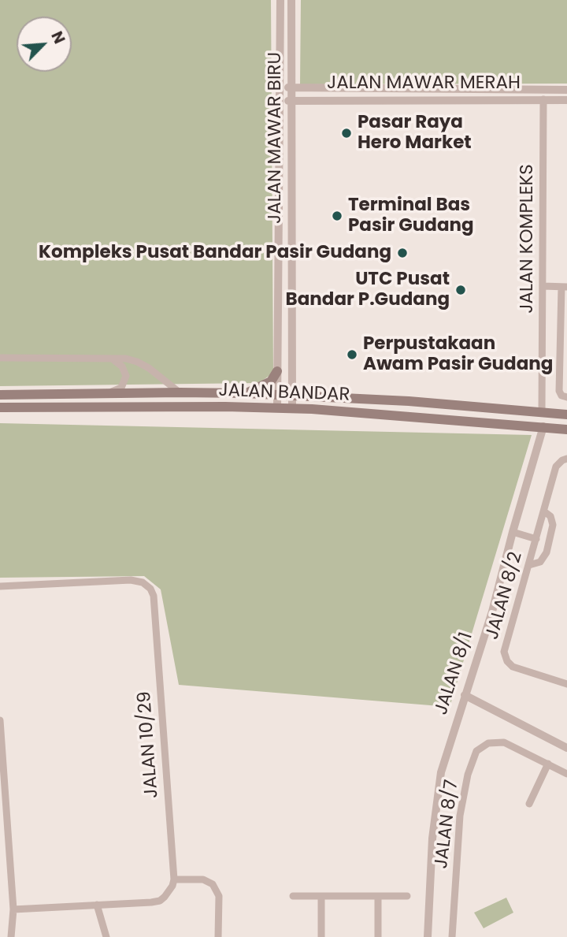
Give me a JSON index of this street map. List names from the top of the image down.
{
  "streets": {
    "main road": ["JALAN BANDAR"],
    "street": [
      "JALAN MAWAR MERAH",
      "JALAN MAWAR BIRU",
      "JALAN KOMPLEKS",
      "JALAN 8/2",
      "JALAN 8/1",
      "JALAN 10/29",
      "JALAN 8/7"
    ]
  },
  "crossings": [
    ["JALAN MAWAR MERAH", "JALAN MAWAR BIRU"],
    ["JALAN MAWAR MERAH", "JALAN KOMPLEKS"],
    ["JALAN MAWAR BIRU", "JALAN BANDAR"],
    ["JALAN KOMPLEKS", "JALAN BANDAR"],
    ["JALAN BANDAR", "JALAN 8/1"],
    ["JALAN 8/2", "JALAN 8/1"]
  ],
  "places": [
    "Pasar Raya Hero Market",
    "Terminal Bas Pasir Gudang",
    "Kompleks Pusat Bandar Pasir Gudang",
    "UTC Pusat Bandar P.Gudang",
    "Perpustakaan Awam Pasir Gudang"
  ],
  "north": "top right"
}
